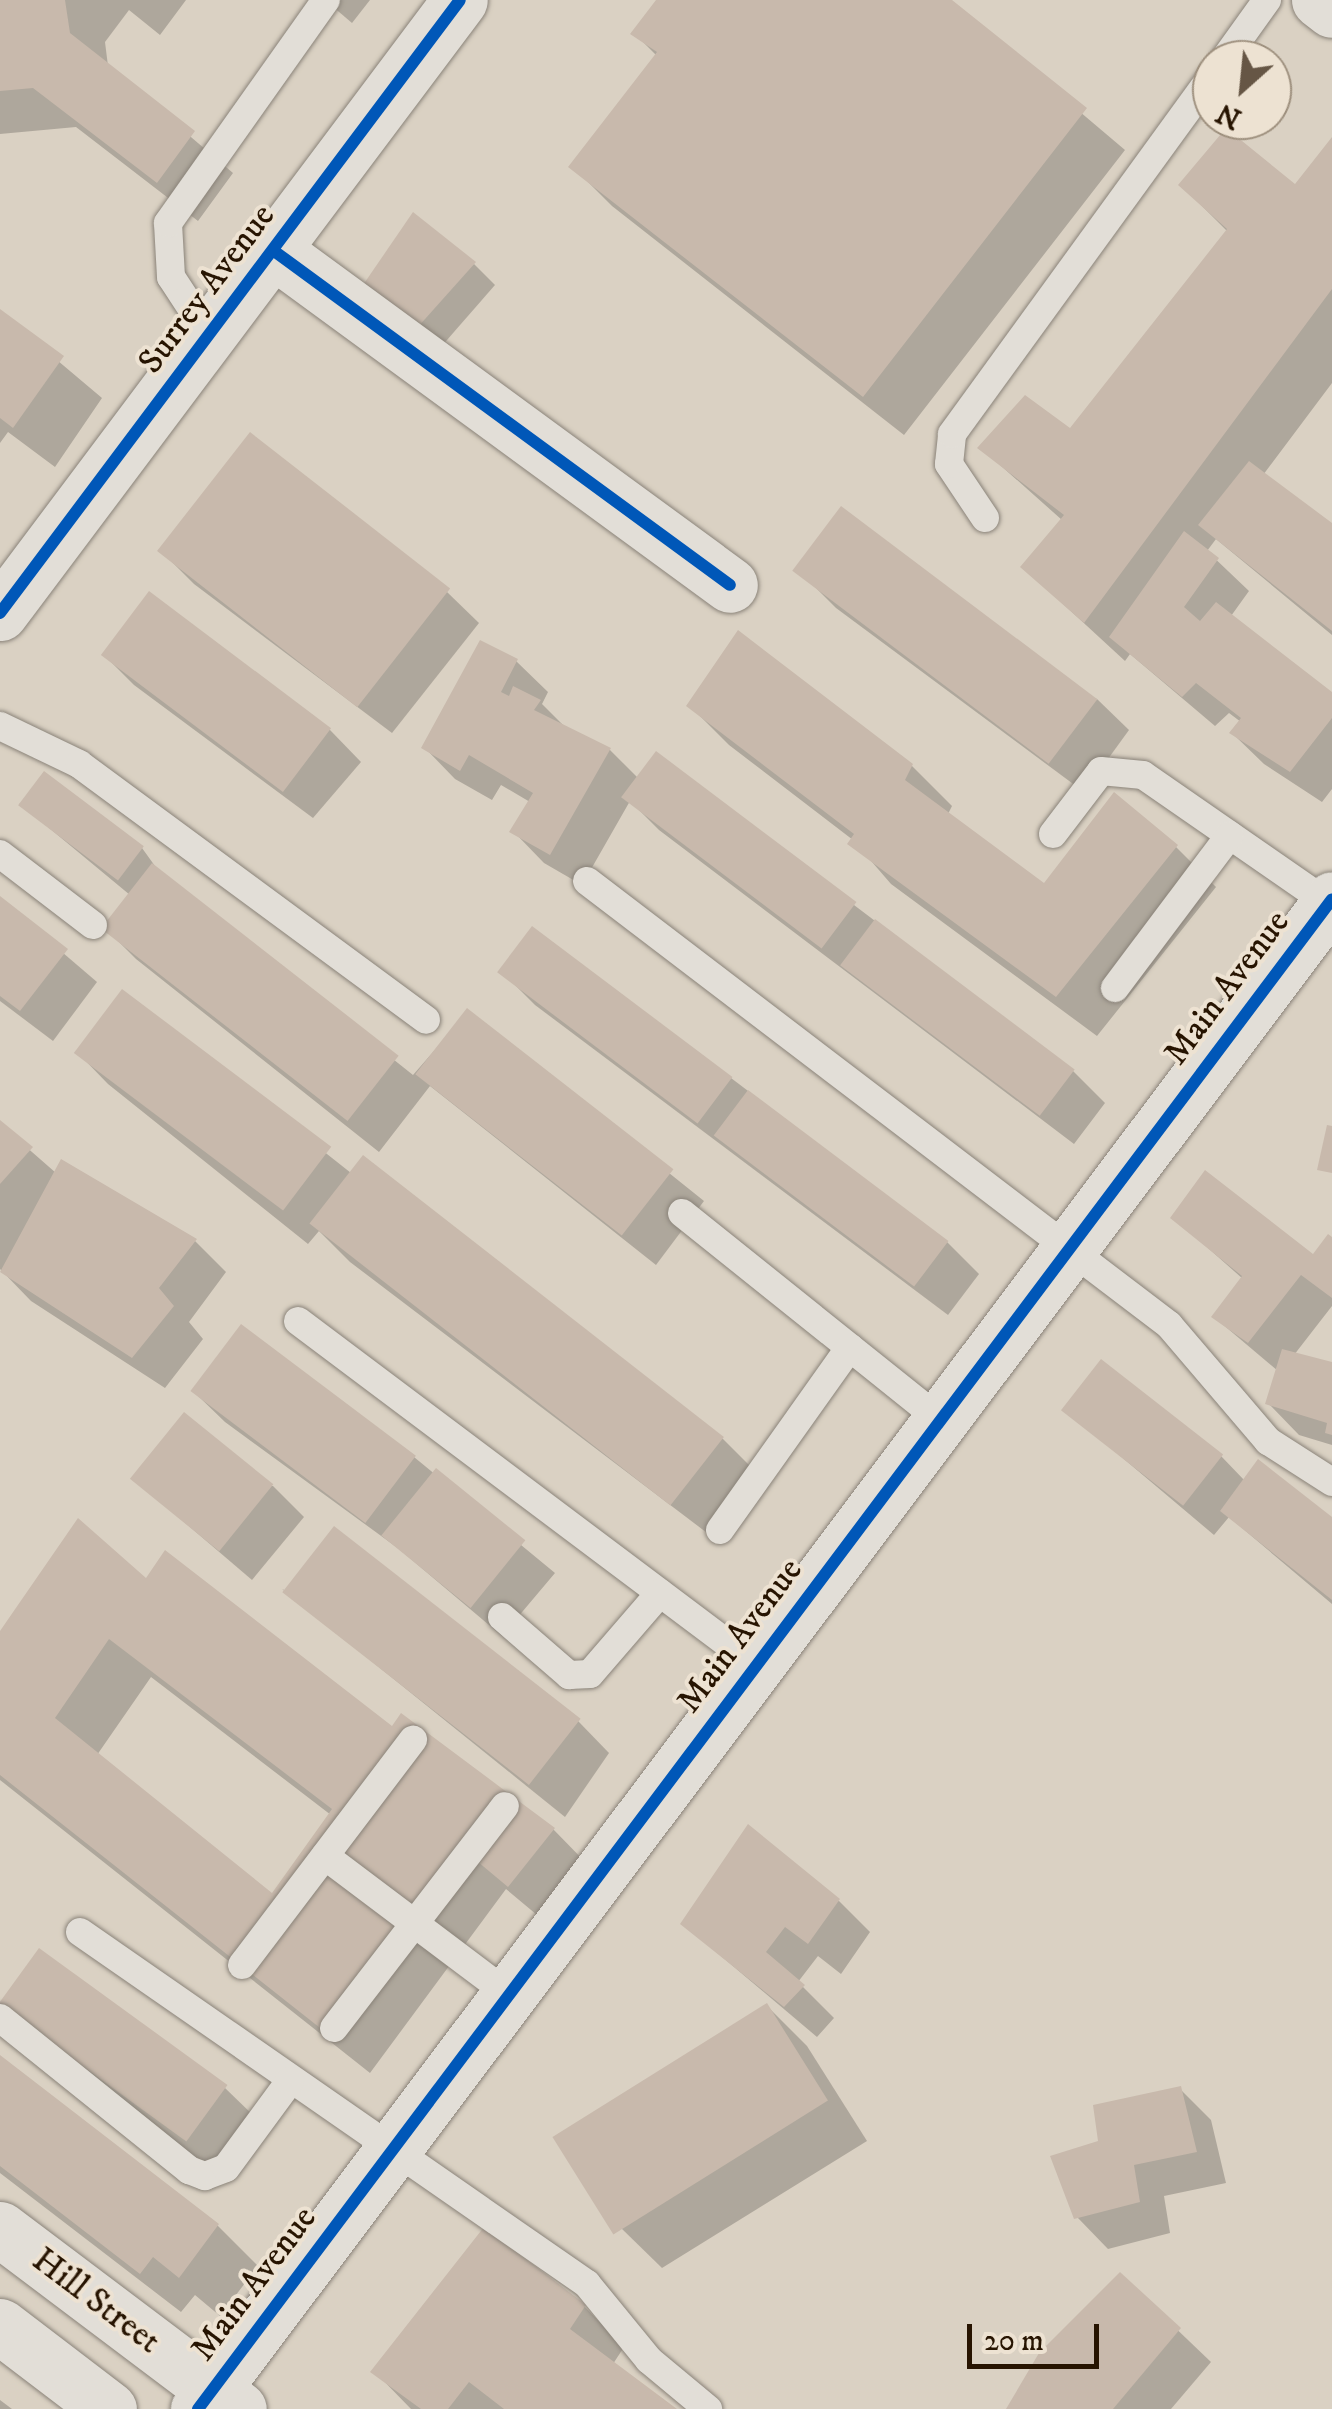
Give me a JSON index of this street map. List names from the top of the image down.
{
  "streets": {
    "street": ["Surrey Avenue", "Main Avenue", "Hill Street"]
  },
  "crossings": [
    ["Main Avenue", "Hill Street"]
  ],
  "scale_bar": "20 m",
  "north": "bottom left"
}
